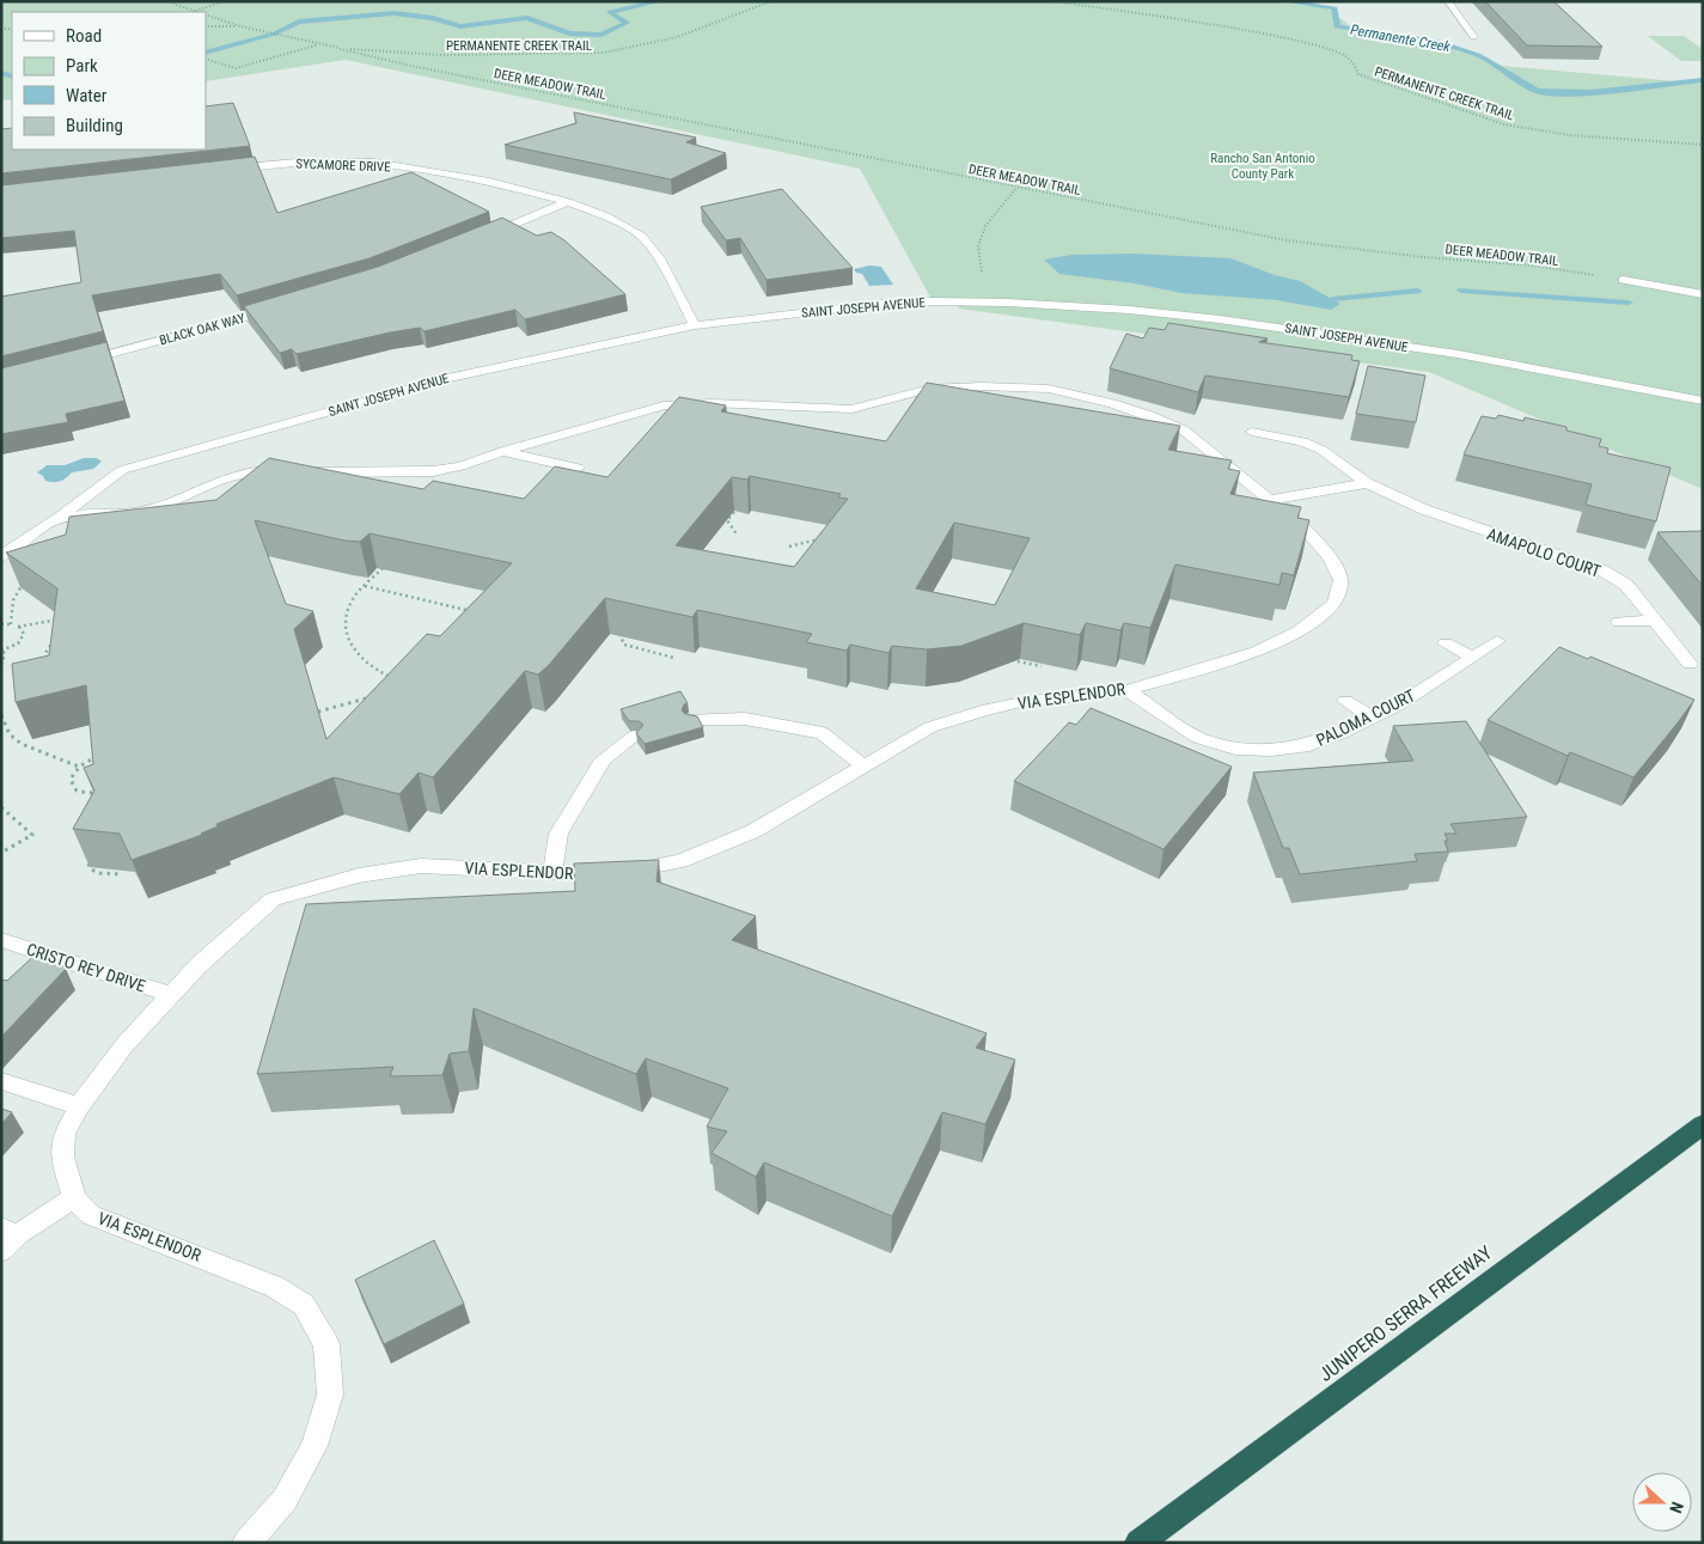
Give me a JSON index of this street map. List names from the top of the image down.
{
  "streets": {
    "highway": ["JUNIPERO SERRA FREEWAY"],
    "street": [
      "SYCAMORE DRIVE",
      "SAINT JOSEPH AVENUE",
      "BLACK OAK WAY",
      "AMAPOLO COURT",
      "VIA ESPLENDOR",
      "PALOMA COURT",
      "CRISTO REY DRIVE"
    ],
    "path": ["PERMANENTE CREEK TRAIL", "DEER MEADOW TRAIL"]
  },
  "crossings": [
    ["PERMANENTE CREEK TRAIL", "DEER MEADOW TRAIL"],
    ["SYCAMORE DRIVE", "SAINT JOSEPH AVENUE"],
    ["SAINT JOSEPH AVENUE", "VIA ESPLENDOR"],
    ["VIA ESPLENDOR", "PALOMA COURT"],
    ["VIA ESPLENDOR", "CRISTO REY DRIVE"]
  ],
  "water": ["Permanente Creek"],
  "parks": ["Rancho San Antonio County Park"],
  "legend": [
    "Road",
    "Park",
    "Water",
    "Building"
  ],
  "north": "right"
}
